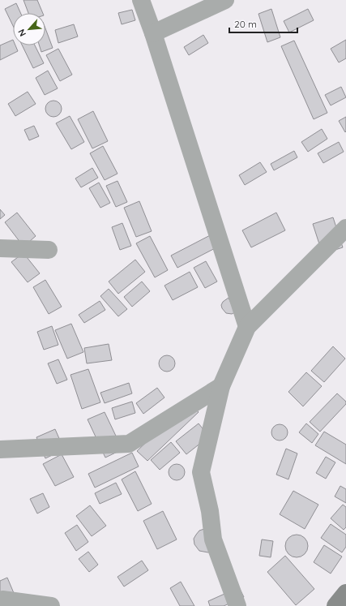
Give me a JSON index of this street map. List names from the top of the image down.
{
  "scale_bar": "20 m",
  "north": "bottom left"
}
